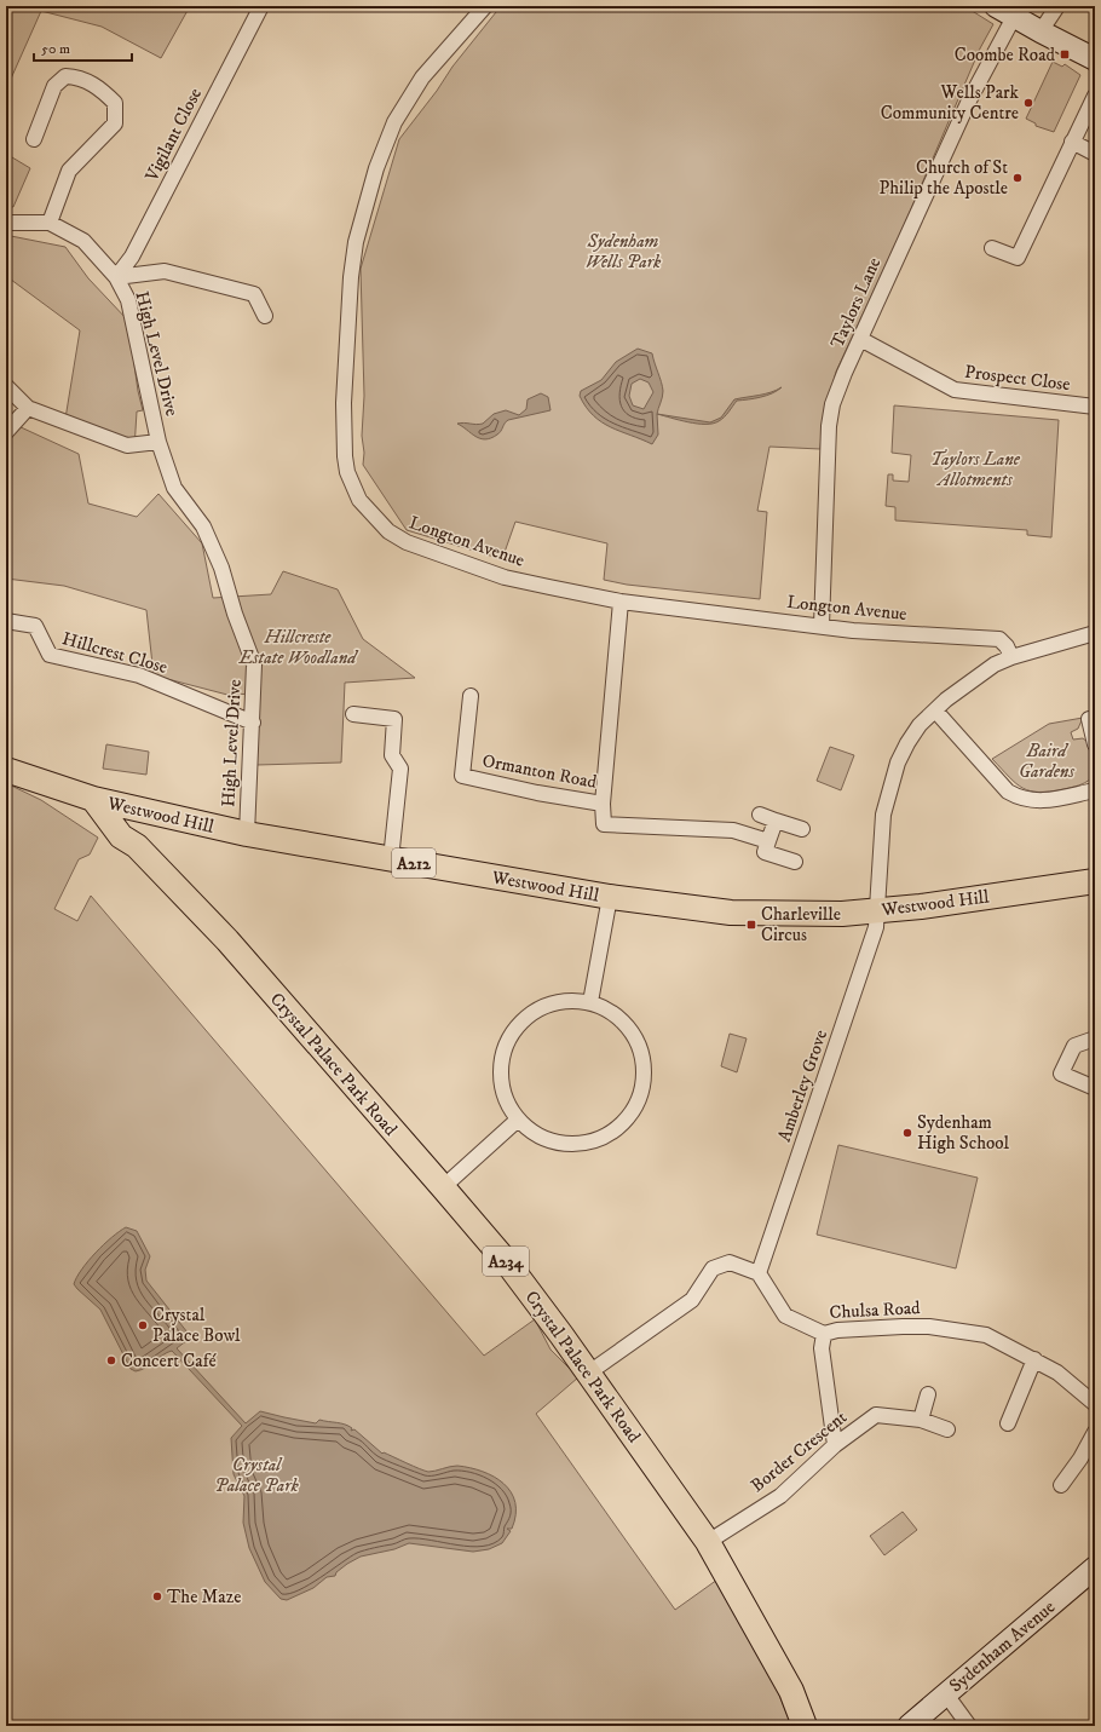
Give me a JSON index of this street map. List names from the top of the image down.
{
  "streets": {
    "main road": [
      "Westwood Hill",
      "A212",
      "Crystal Palace Park Road",
      "A234"
    ],
    "street": [
      "Vigilant Close",
      "Taylors Lane",
      "High Level Drive",
      "Prospect Close",
      "Longton Avenue",
      "Hillcrest Close",
      "Ormanton Road",
      "Amberley Grove",
      "Chulsa Road",
      "Border Crescent",
      "Sydenham Avenue"
    ]
  },
  "crossings": [
    ["Vigilant Close", "High Level Drive"],
    ["Taylors Lane", "Prospect Close"],
    ["Taylors Lane", "Longton Avenue"],
    ["High Level Drive", "Hillcrest Close"],
    ["High Level Drive", "Westwood Hill"],
    ["Longton Avenue", "Ormanton Road"],
    ["Longton Avenue", "Amberley Grove"],
    ["Westwood Hill", "Crystal Palace Park Road"],
    ["Westwood Hill", "Amberley Grove"],
    ["Westwood Hill", "A234"],
    ["Crystal Palace Park Road", "A234"],
    ["Crystal Palace Park Road", "Border Crescent"],
    ["Amberley Grove", "Chulsa Road"]
  ],
  "parks": [
    "Sydenham Wells Park",
    "Taylors Lane Allotments",
    "Hillcreste Estate Woodland",
    "Baird Gardens",
    "Crystal Palace Park"
  ],
  "places": {
    "transit": ["Coombe Road", "Charleville Circus"],
    "other": [
      "Wells Park Community Centre",
      "Church of St Philip the Apostle",
      "Sydenham High School",
      "Crystal Palace Bowl",
      "Concert Café",
      "The Maze"
    ]
  },
  "scale_bar": "50 m"
}
